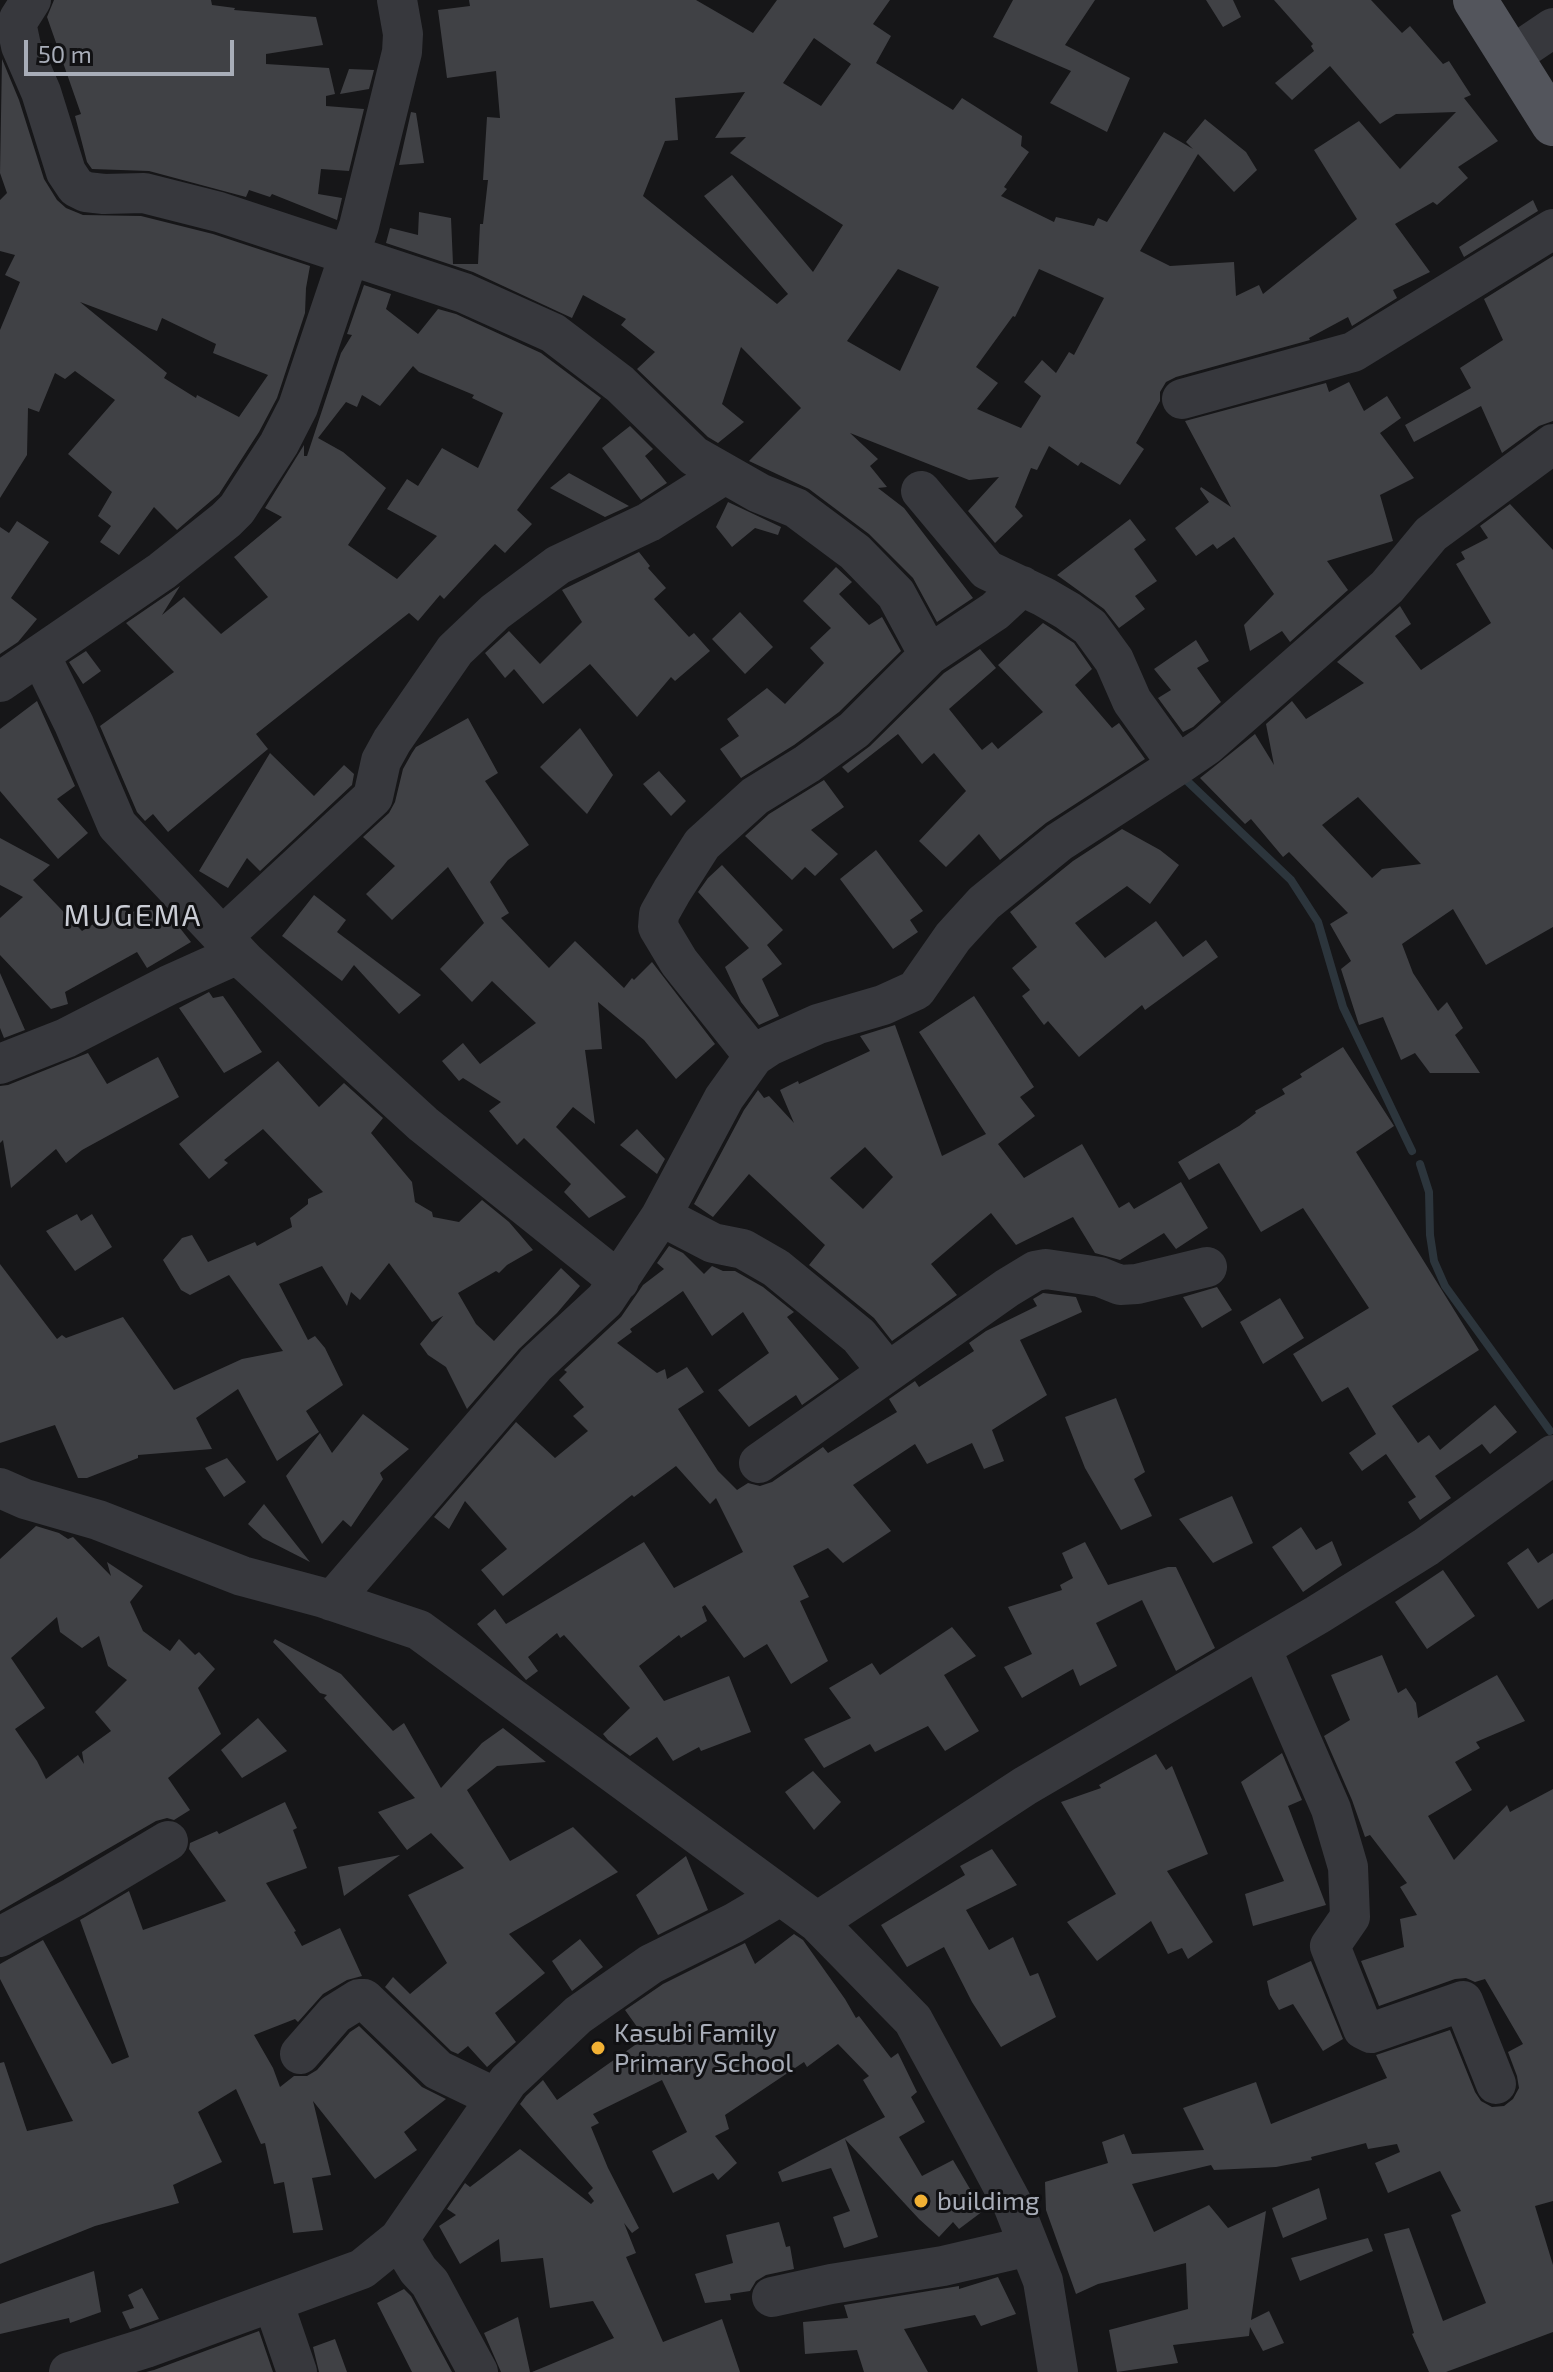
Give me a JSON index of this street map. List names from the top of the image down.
{
  "districts": ["MUGEMA"],
  "places": ["Kasubi Family Primary School", "buildimg"],
  "scale_bar": "50 m"
}
